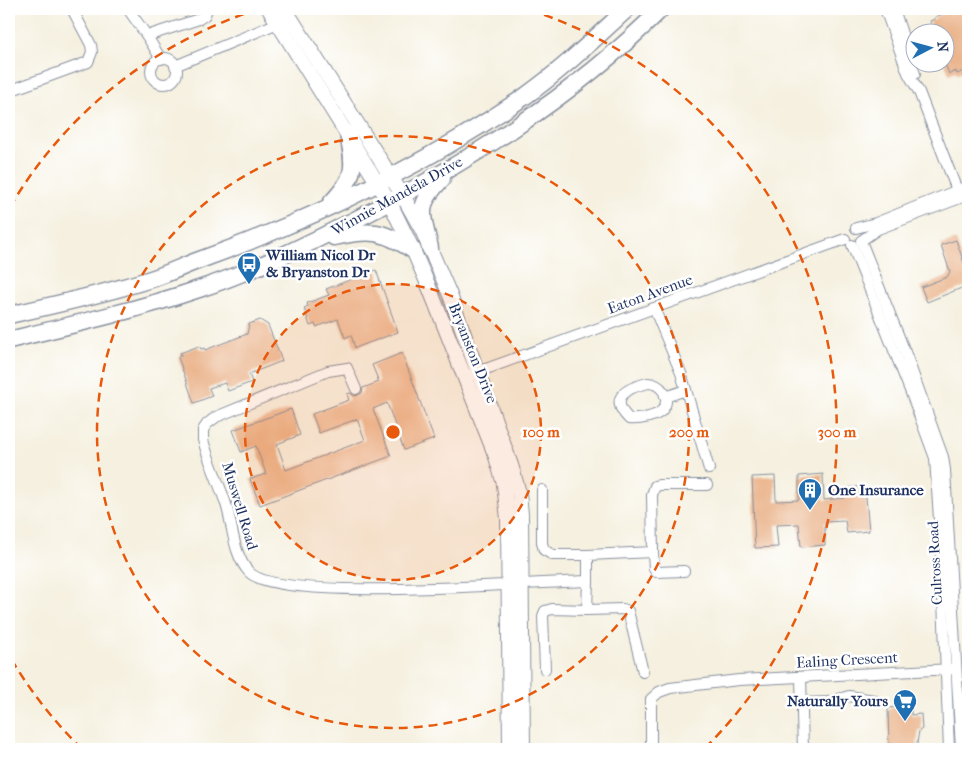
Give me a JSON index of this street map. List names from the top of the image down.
{
  "streets": {
    "main road": ["Winnie Mandela Drive", "Bryanston Drive"],
    "street": [
      "Eaton Avenue",
      "Muswell Road",
      "Culross Road",
      "Ealing Crescent"
    ]
  },
  "crossings": [
    ["Winnie Mandela Drive", "Bryanston Drive"],
    ["Eaton Avenue", "Bryanston Drive"],
    ["Eaton Avenue", "Culross Road"],
    ["Bryanston Drive", "Muswell Road"],
    ["Culross Road", "Ealing Crescent"]
  ],
  "places": {
    "bus stop": ["William Nicol Dr & Bryanston Dr"],
    "building": ["One Insurance"],
    "supermarket": ["Naturally Yours"]
  },
  "north": "right",
  "rings": ["100 m", "200 m", "300 m"]
}
